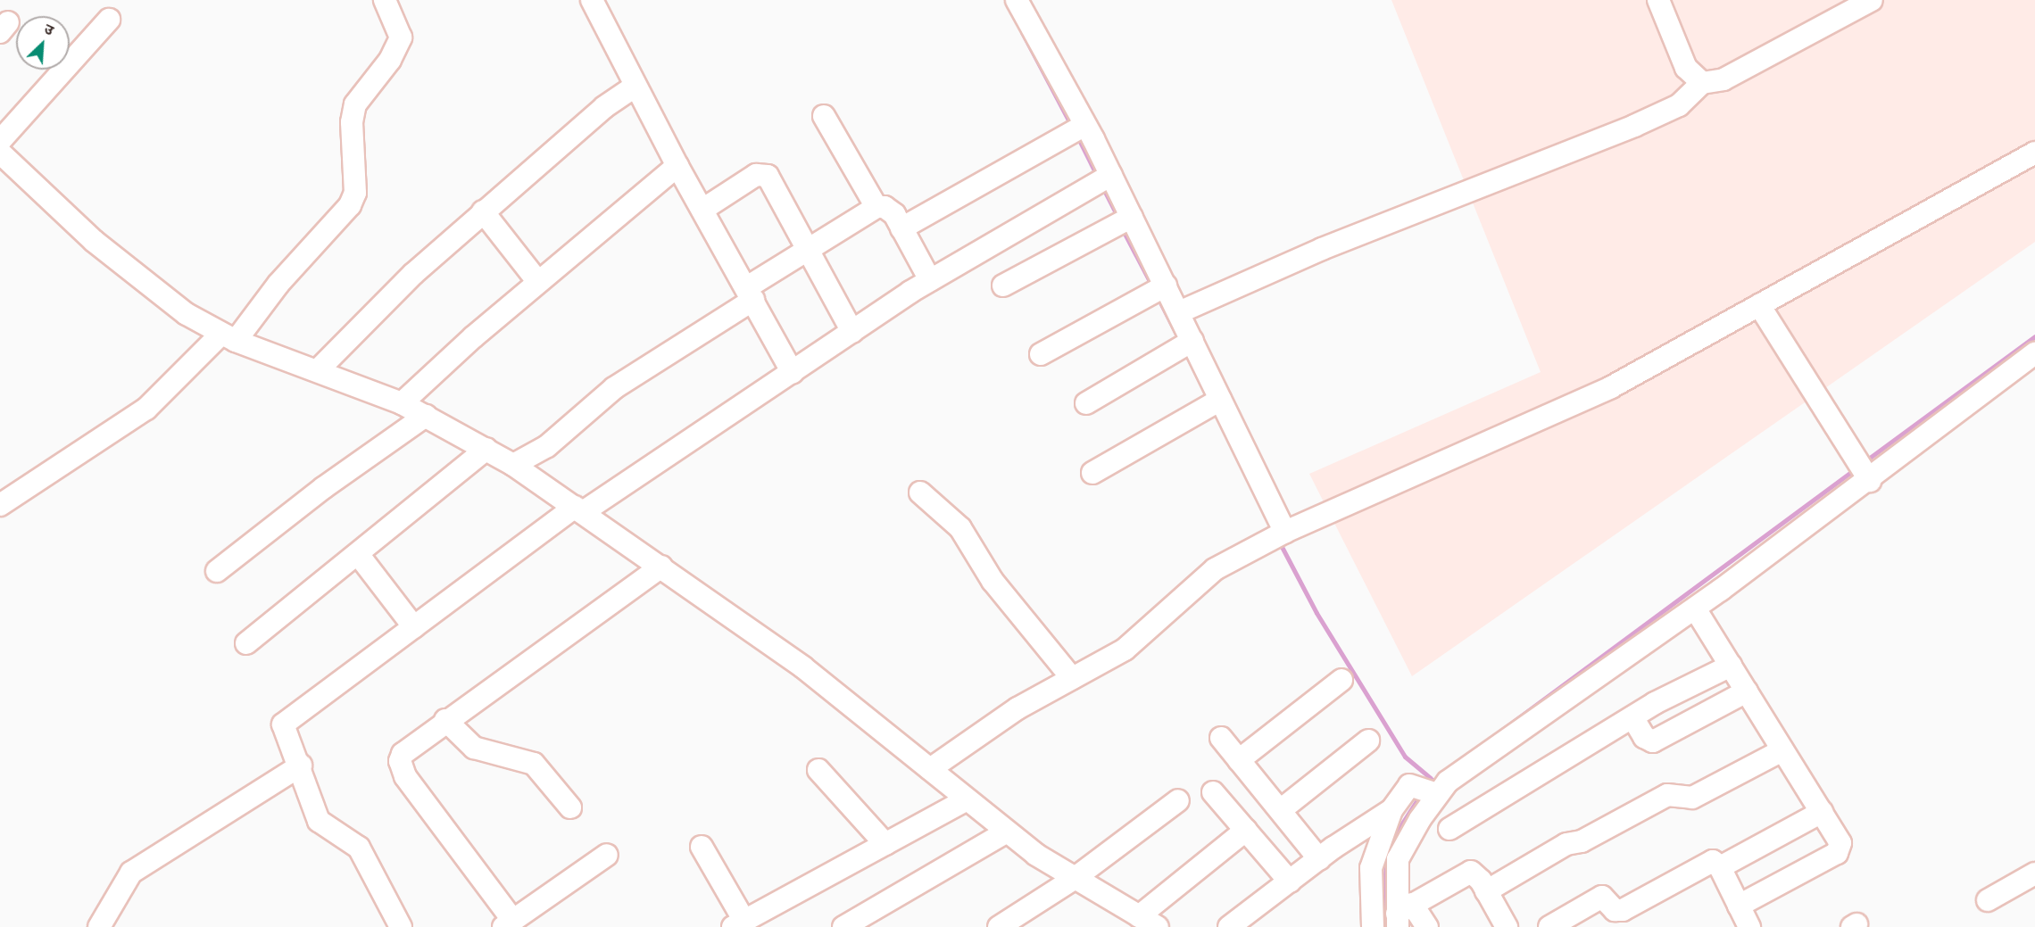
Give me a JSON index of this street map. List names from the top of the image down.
{
  "north": "top right"
}
